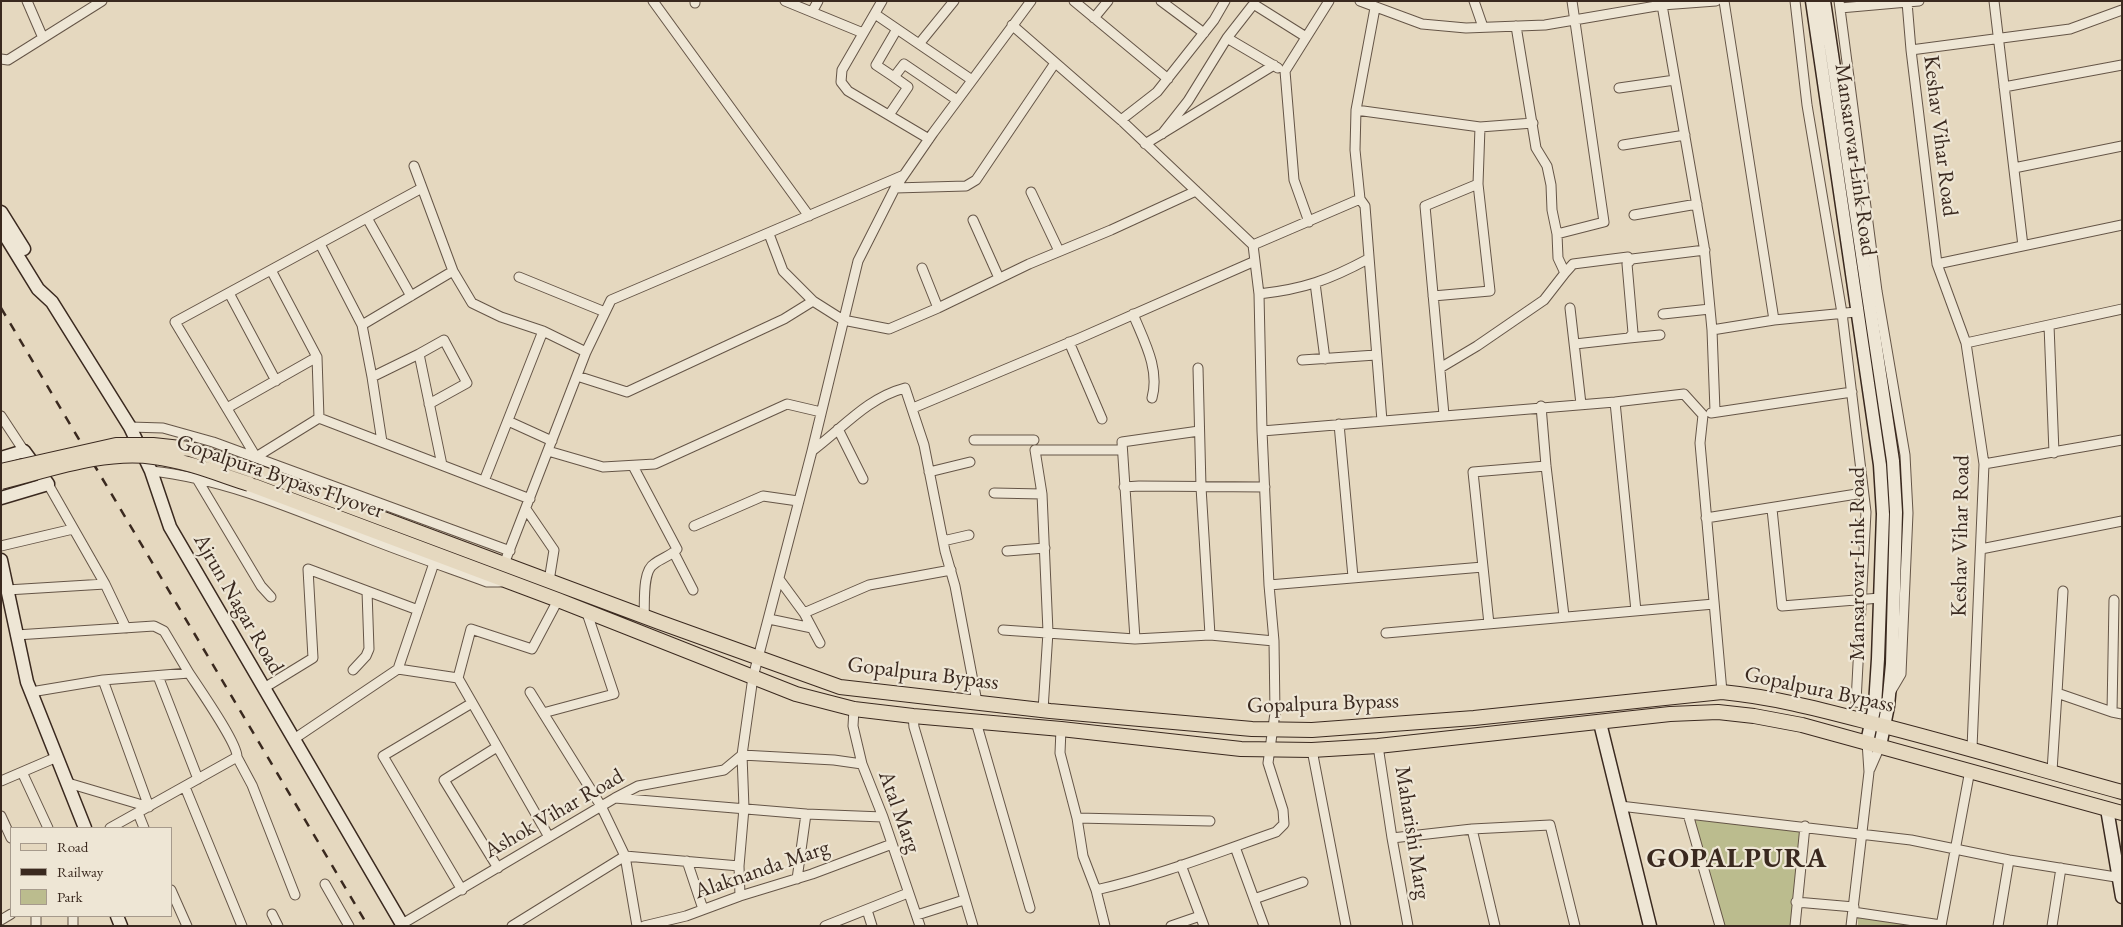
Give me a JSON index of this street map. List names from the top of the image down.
{
  "streets": {
    "main road": ["Gopalpura Bypass Flyover", "Gopalpura Bypass"],
    "street": [
      "Keshav Vihar Road",
      "Mansarovar Link Road",
      "Ajrun Nagar Road",
      "Atal Marg",
      "Ashok Vihar Road",
      "Maharishi Marg",
      "Alaknanda Marg"
    ]
  },
  "crossings": [
    ["Keshav Vihar Road", "Gopalpura Bypass"],
    ["Mansarovar Link Road", "Gopalpura Bypass"],
    ["Gopalpura Bypass Flyover", "Gopalpura Bypass"],
    ["Ajrun Nagar Road", "Ashok Vihar Road"],
    ["Gopalpura Bypass", "Atal Marg"],
    ["Gopalpura Bypass", "Maharishi Marg"],
    ["Atal Marg", "Alaknanda Marg"]
  ],
  "districts": ["GOPALPURA"],
  "legend": ["Road", "Railway", "Park"]
}
